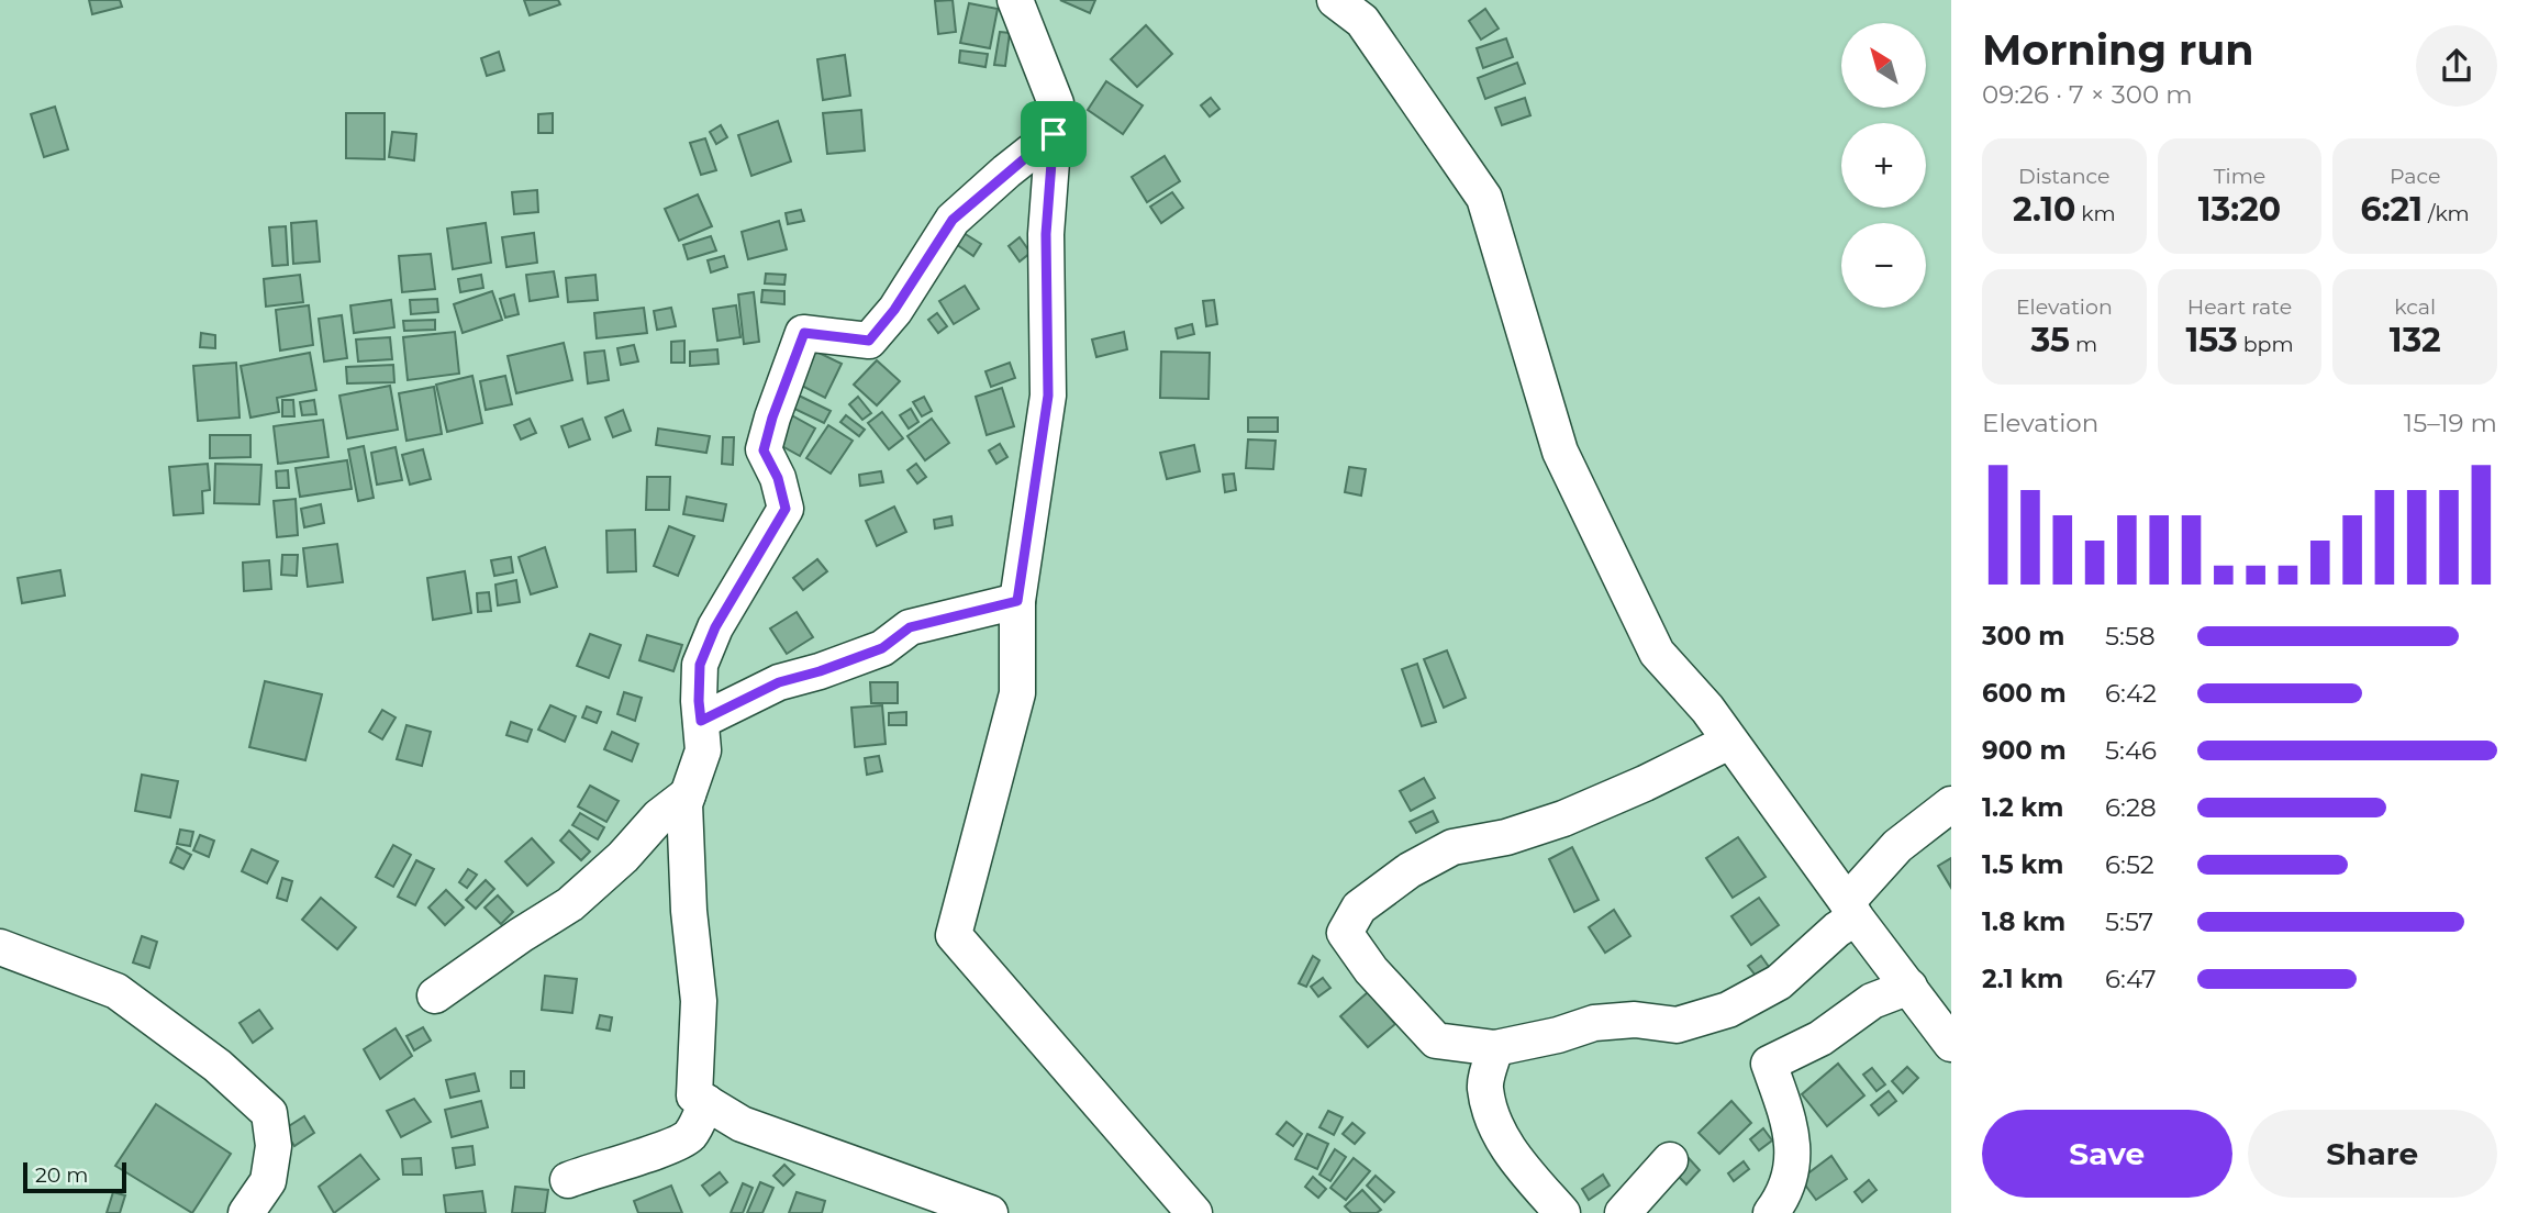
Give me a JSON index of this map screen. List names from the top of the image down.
{
  "scale_bar": "20 m",
  "north": "top left",
  "page": {
    "heading": ["Morning run", "09:26 · 7 × 300 m"],
    "map_buttons": ["+", "−"],
    "stats": [
      ["Distance", "2.10 km"],
      ["Time", "13:20"],
      ["Pace", "6:21 /km"],
      ["Elevation", "35 m"],
      ["Heart rate", "153 bpm"],
      ["kcal", "132"]
    ],
    "chart": ["Elevation", "15–19 m"],
    "list": [
      {
        "name": "300 m",
        "note": "5:58"
      },
      {
        "name": "600 m",
        "note": "6:42"
      },
      {
        "name": "900 m",
        "note": "5:46"
      },
      {
        "name": "1.2 km",
        "note": "6:28"
      },
      {
        "name": "1.5 km",
        "note": "6:52"
      },
      {
        "name": "1.8 km",
        "note": "5:57"
      },
      {
        "name": "2.1 km",
        "note": "6:47"
      }
    ],
    "buttons": ["Save", "Share"],
    "scale": "20 m"
  }
}
